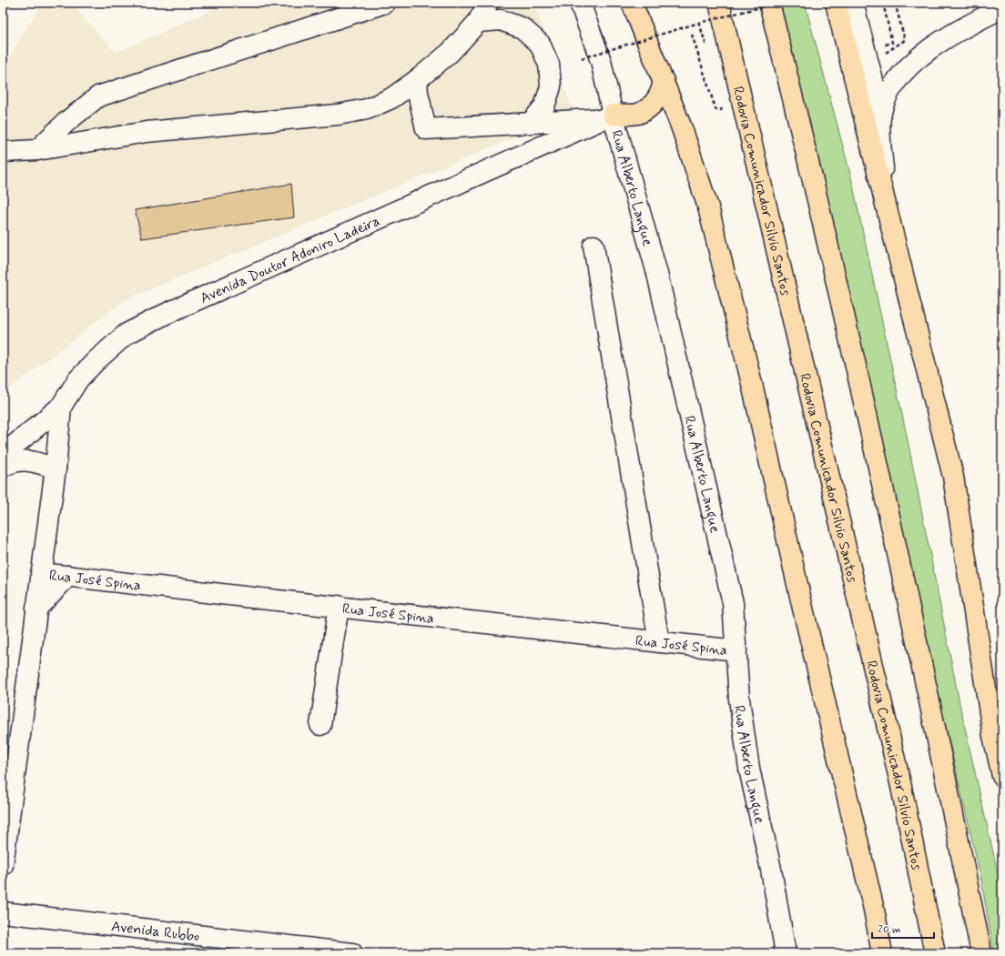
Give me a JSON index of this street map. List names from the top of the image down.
{
  "streets": {
    "highway": ["Rodovia Comunicador Silvio Santos"],
    "street": [
      "Rua Alberto Langue",
      "Avenida Doutor Adoniro Ladeira",
      "Rua José Spina",
      "Avenida Rubbo"
    ]
  },
  "crossings": [
    ["Rua Alberto Langue", "Avenida Doutor Adoniro Ladeira"],
    ["Rua Alberto Langue", "Rua José Spina"]
  ],
  "scale_bar": "20 m"
}
